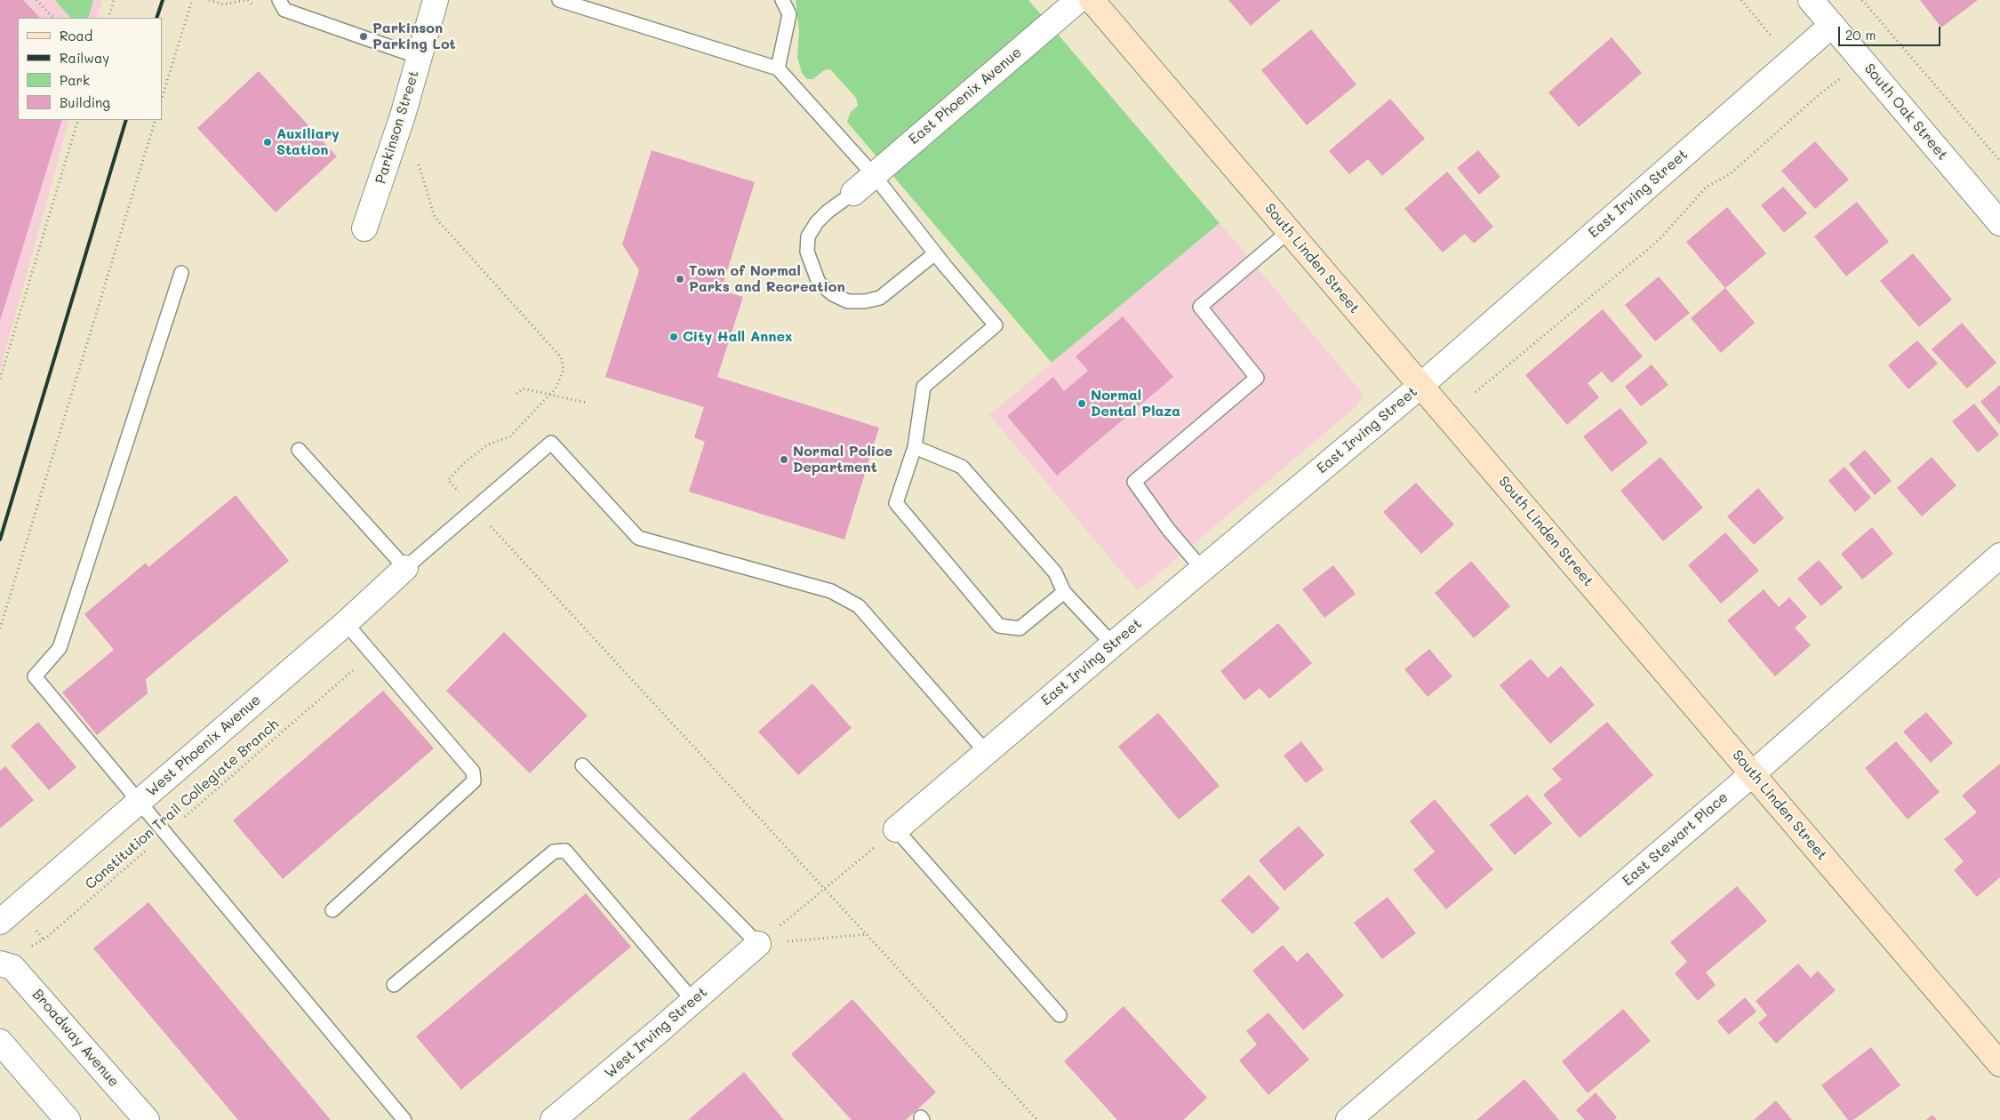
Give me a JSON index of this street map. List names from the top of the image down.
{
  "streets": {
    "main road": ["South Linden Street"],
    "street": [
      "East Phoenix Avenue",
      "South Oak Street",
      "Parkinson Street",
      "East Irving Street",
      "West Phoenix Avenue",
      "East Stewart Place",
      "West Irving Street",
      "Broadway Avenue"
    ],
    "path": ["Constitution Trail Collegiate Branch"]
  },
  "crossings": [
    ["South Oak Street", "East Irving Street"],
    ["East Irving Street", "South Linden Street"],
    ["South Linden Street", "East Stewart Place"]
  ],
  "places": [
    "Parkinson Parking Lot",
    "Auxiliary Station",
    "Town of Normal Parks and Recreation",
    "City Hall Annex",
    "Normal Dental Plaza",
    "Normal Police Department"
  ],
  "legend": [
    "Road",
    "Railway",
    "Park",
    "Building"
  ],
  "scale_bar": "20 m"
}
